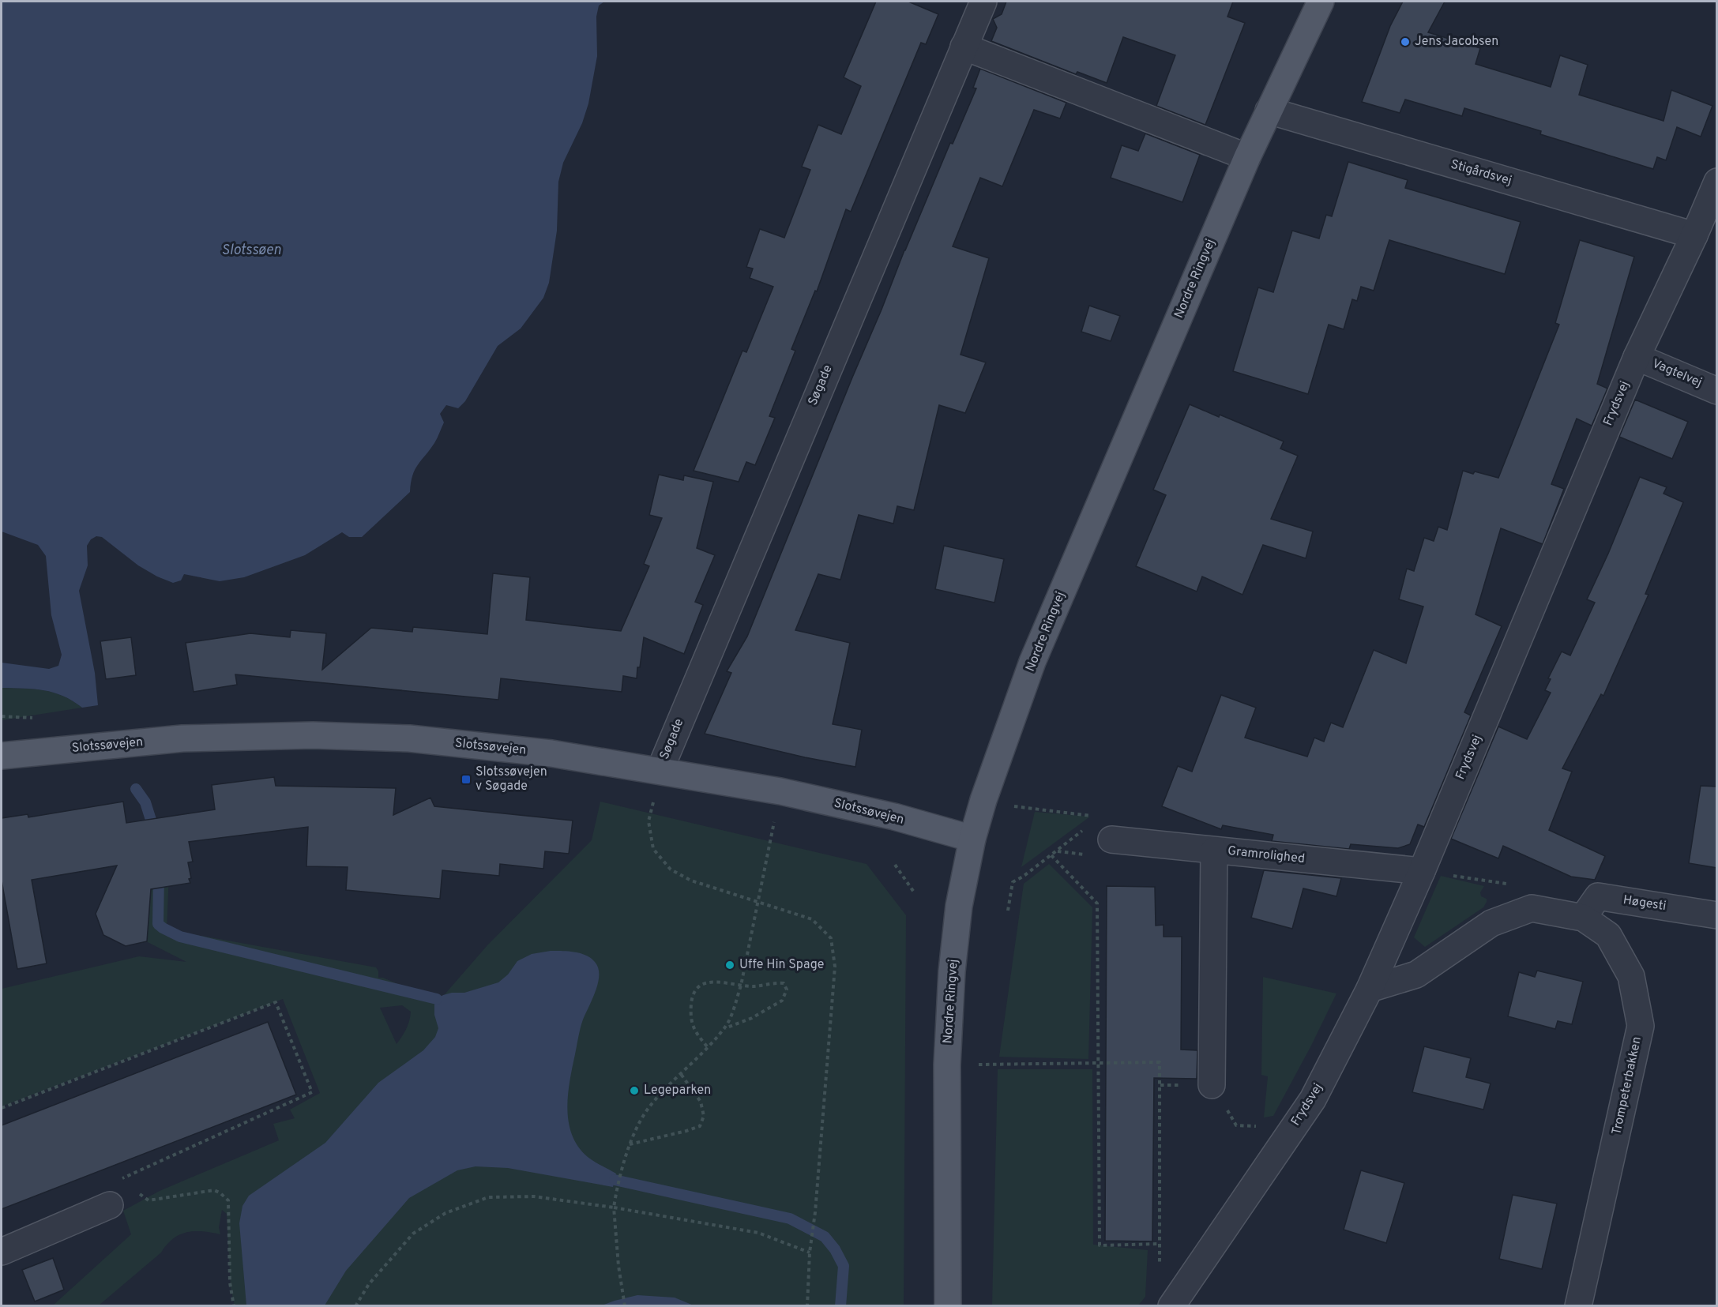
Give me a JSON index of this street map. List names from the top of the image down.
{
  "streets": {
    "main road": ["Nordre Ringvej", "Slotssøvejen"],
    "street": [
      "Stigårdsvej",
      "Vagtelvej",
      "Søgade",
      "Frydsvej",
      "Gramrolighed",
      "Høgesti",
      "Trompeterbakken"
    ]
  },
  "crossings": [
    ["Stigårdsvej", "Nordre Ringvej"],
    ["Stigårdsvej", "Frydsvej"],
    ["Nordre Ringvej", "Slotssøvejen"],
    ["Vagtelvej", "Frydsvej"],
    ["Søgade", "Slotssøvejen"],
    ["Frydsvej", "Gramrolighed"],
    ["Frydsvej", "Trompeterbakken"],
    ["Høgesti", "Trompeterbakken"]
  ],
  "water": ["Slotssøen"],
  "places": {
    "other": ["Jens Jacobsen", "Uffe Hin Spage", "Legeparken"],
    "transit": ["Slotssøvejen v Søgade"]
  }
}
